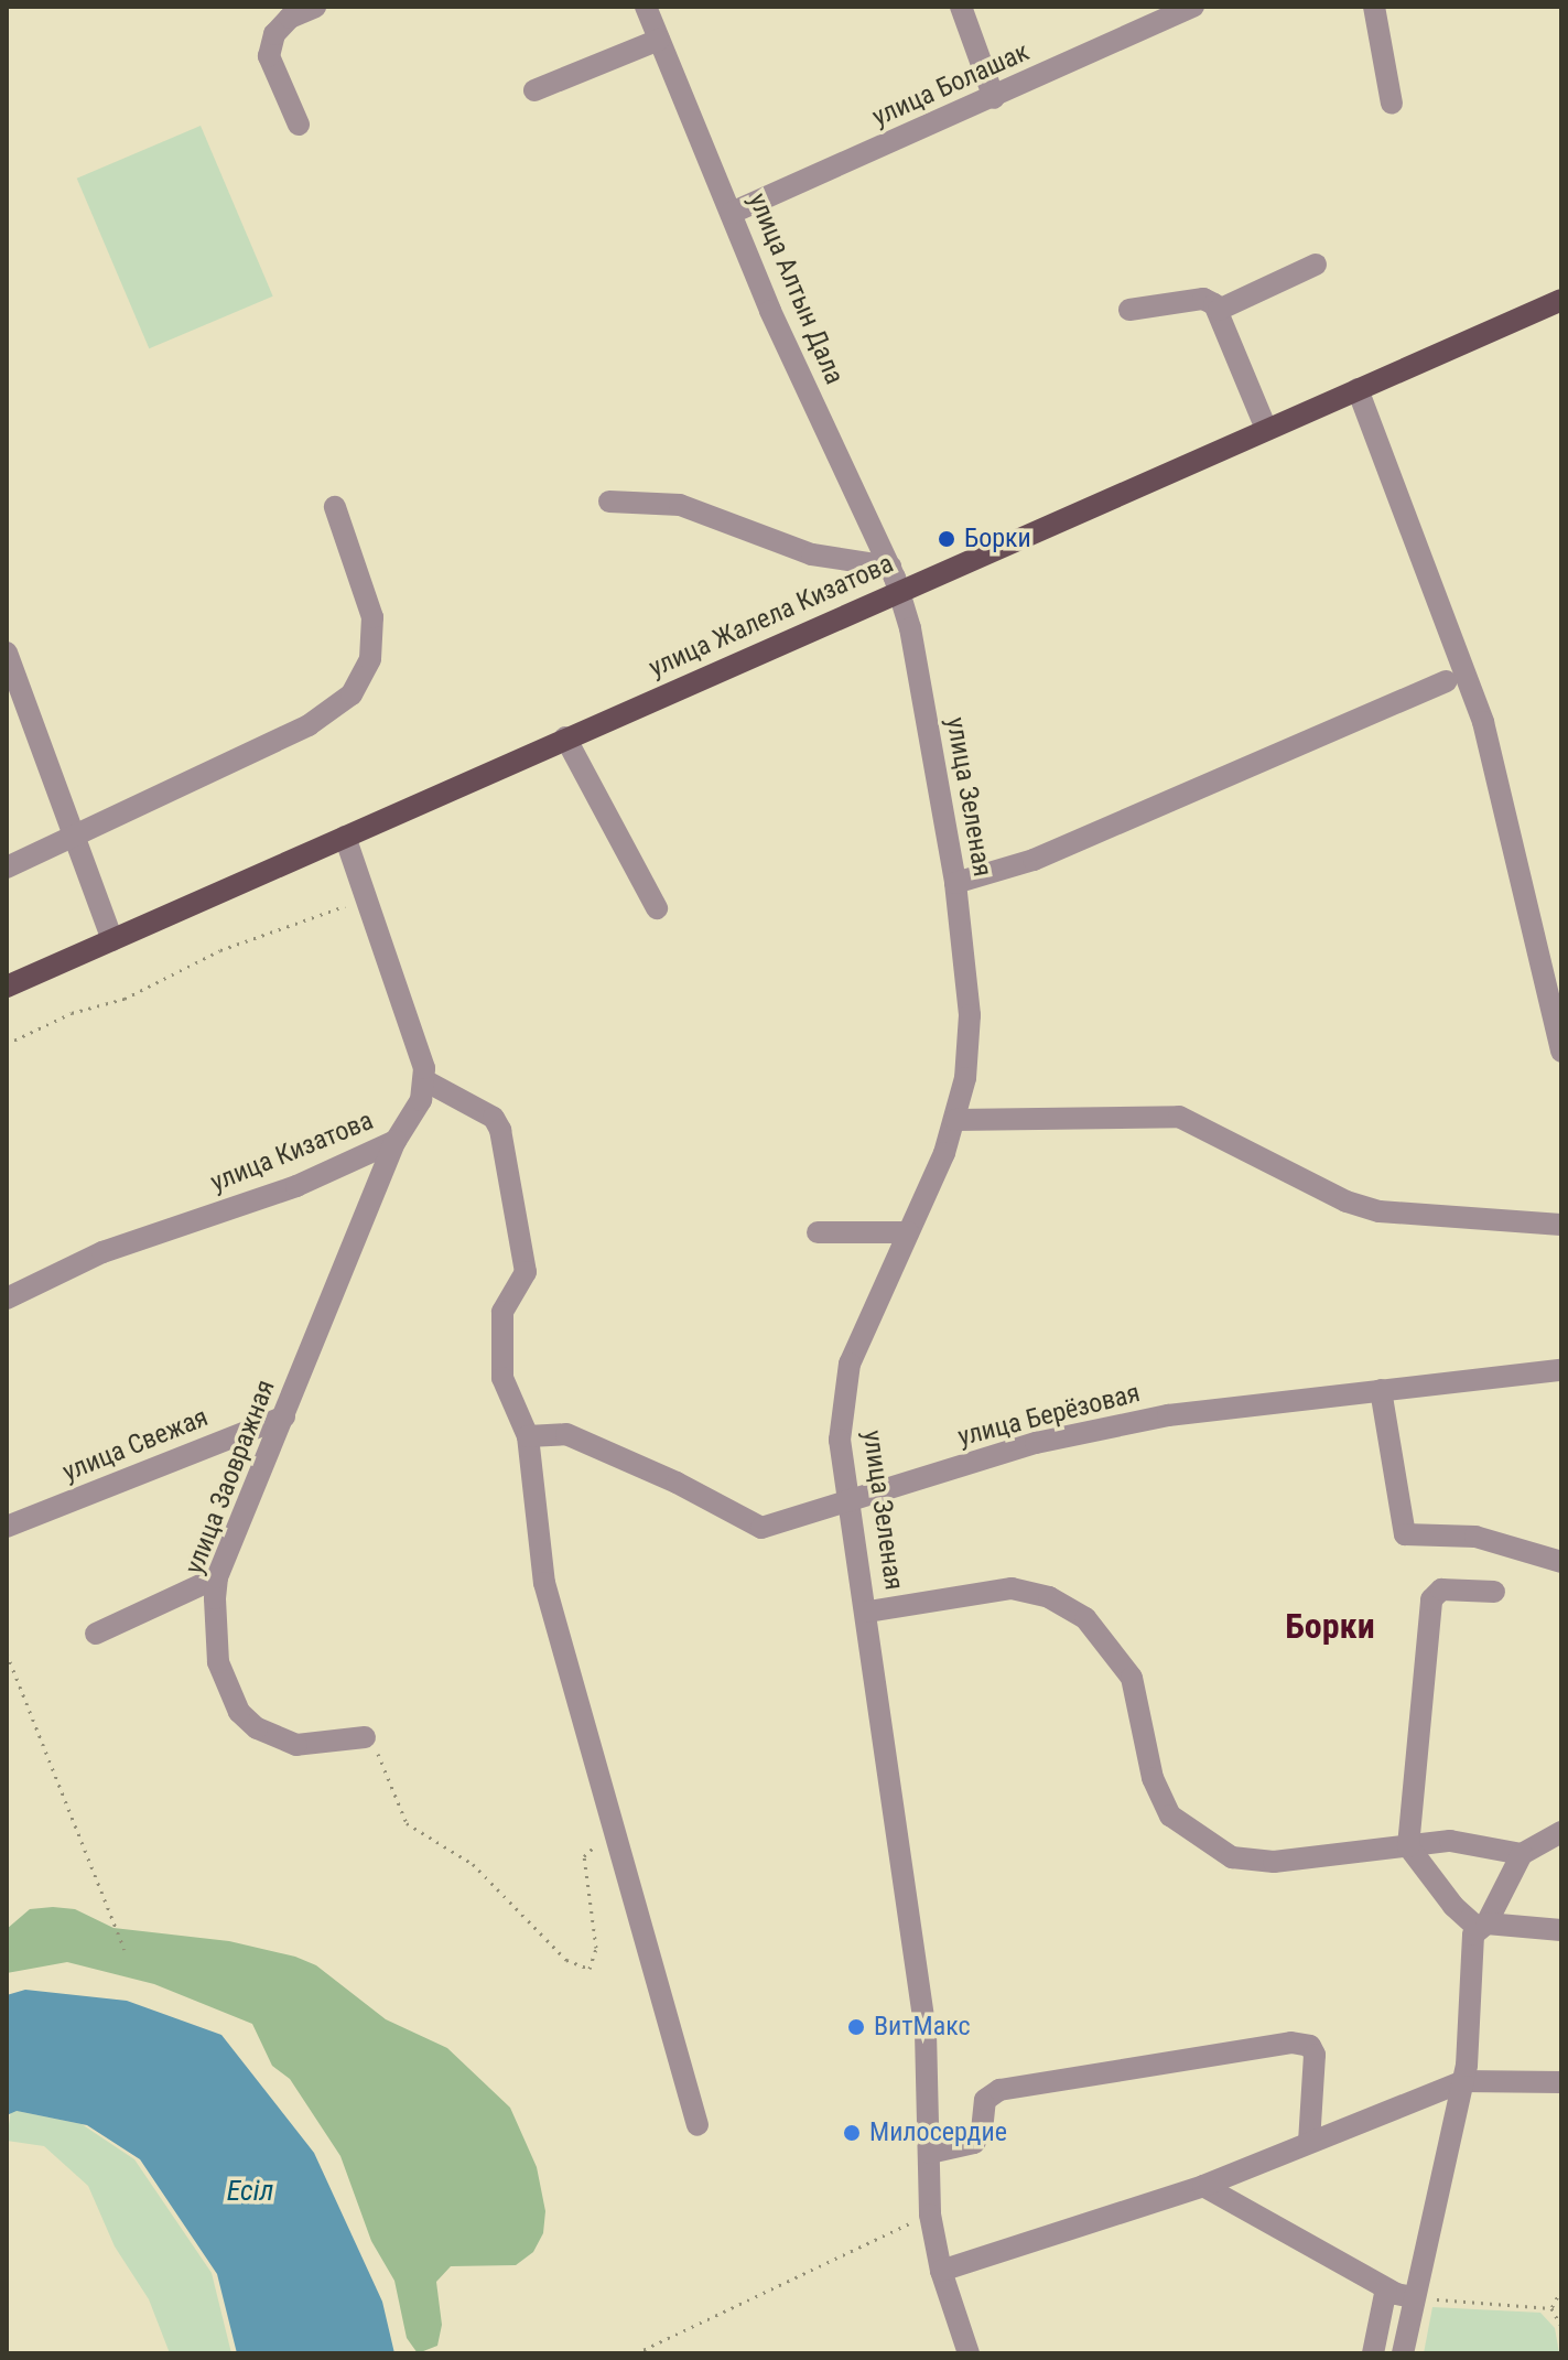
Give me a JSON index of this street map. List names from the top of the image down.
{
  "streets": {
    "main road": ["улица Жалела Кизатова"],
    "street": [
      "улица Болашак",
      "улица Алтын Дала",
      "улица Зеленая",
      "улица Кизатова",
      "улица Берёзовая",
      "улица Свежая",
      "улица Заовражная"
    ]
  },
  "crossings": [
    ["улица Болашак", "улица Алтын Дала"],
    ["улица Алтын Дала", "улица Жалела Кизатова"],
    ["улица Алтын Дала", "улица Зеленая"],
    ["улица Жалела Кизатова", "улица Зеленая"],
    ["улица Зеленая", "улица Берёзовая"],
    ["улица Кизатова", "улица Заовражная"],
    ["улица Свежая", "улица Заовражная"]
  ],
  "districts": ["Борки"],
  "water": ["Есіл"],
  "places": ["Борки", "ВитМакс", "Милосердие"]
}
